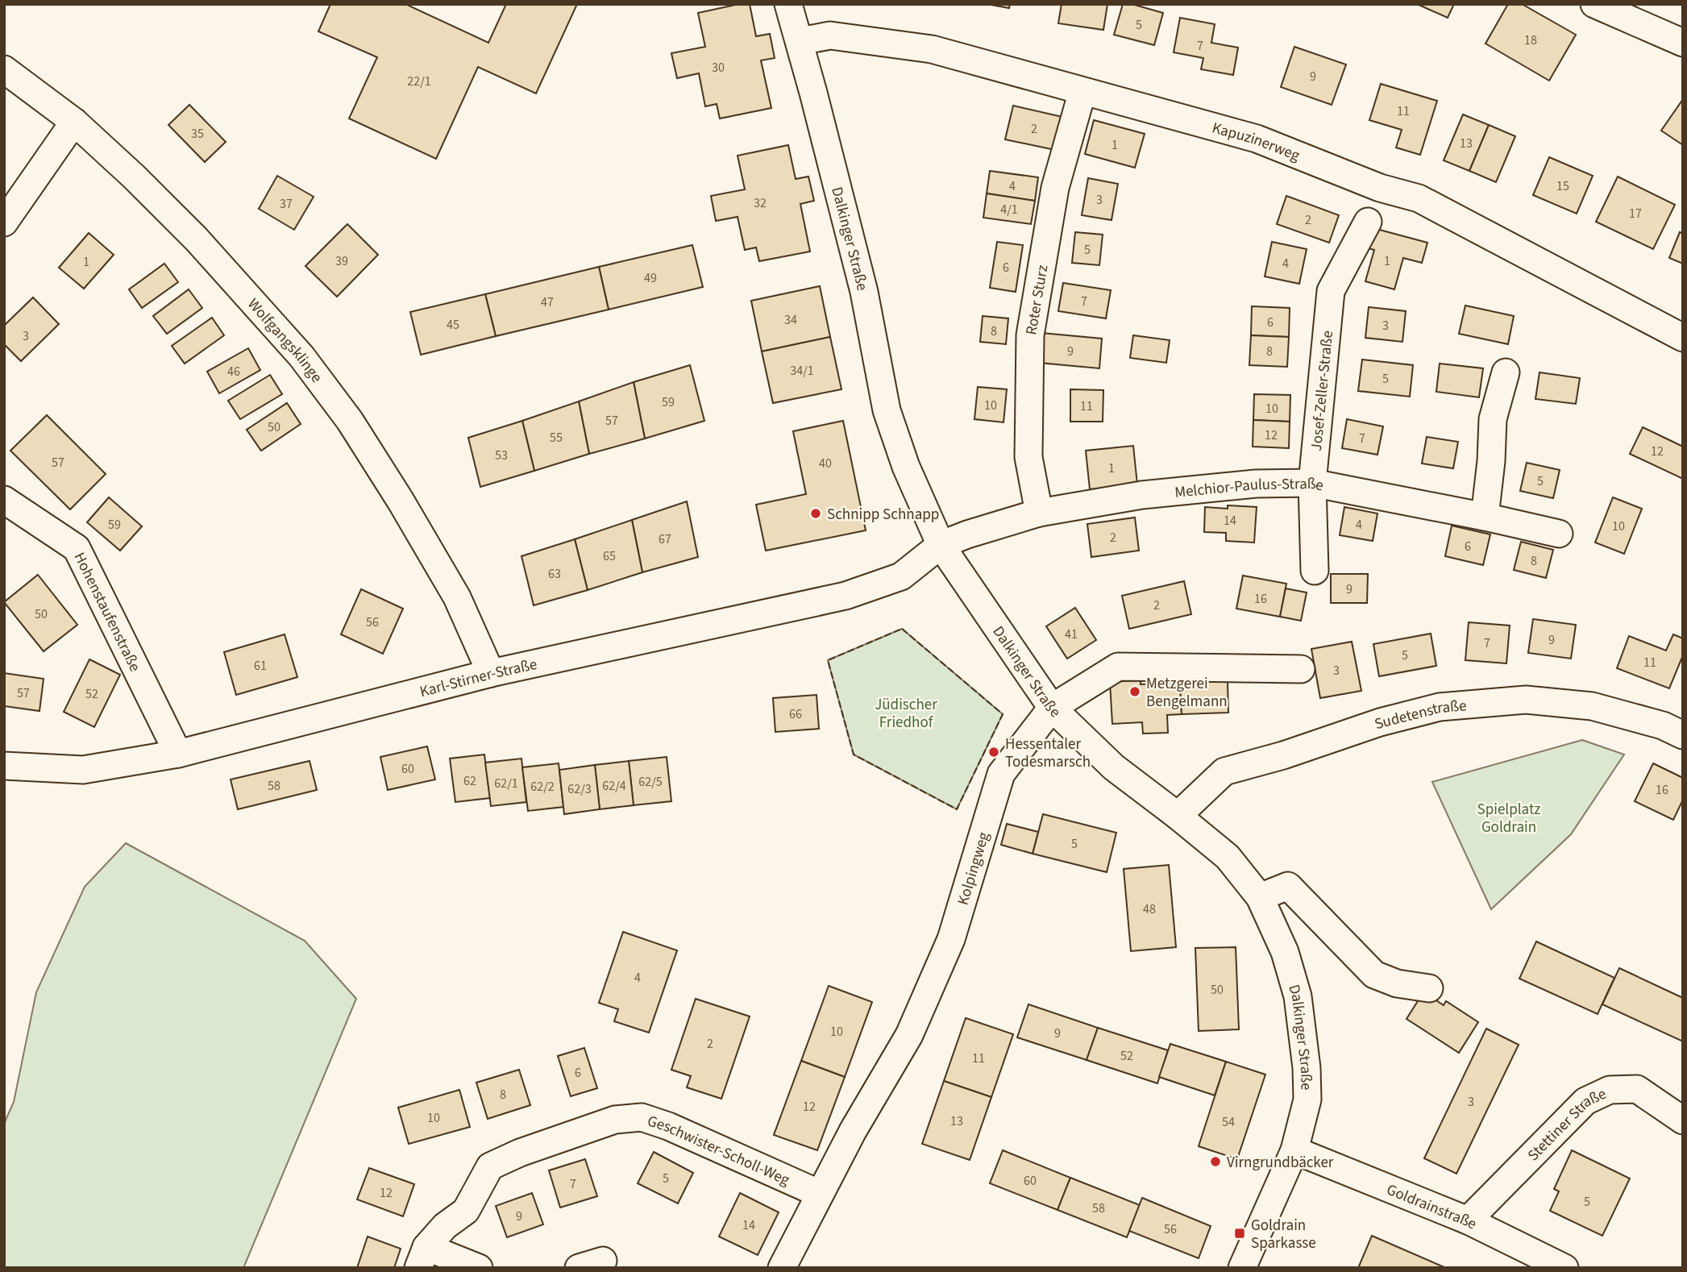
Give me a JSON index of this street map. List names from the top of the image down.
{
  "streets": {
    "street": [
      "Kapuzinerweg",
      "Dalkinger Straße",
      "Roter Sturz",
      "Wolfgangsklinge",
      "Josef-Zeller-Straße",
      "Melchior-Paulus-Straße",
      "Hohenstaufenstraße",
      "Karl-Stirner-Straße",
      "Sudetenstraße",
      "Kolpingweg",
      "Stettiner Straße",
      "Geschwister-Scholl-Weg",
      "Goldrainstraße"
    ]
  },
  "crossings": [
    ["Kapuzinerweg", "Dalkinger Straße"],
    ["Kapuzinerweg", "Roter Sturz"],
    ["Dalkinger Straße", "Melchior-Paulus-Straße"],
    ["Dalkinger Straße", "Karl-Stirner-Straße"],
    ["Dalkinger Straße", "Sudetenstraße"],
    ["Dalkinger Straße", "Kolpingweg"],
    ["Dalkinger Straße", "Goldrainstraße"],
    ["Roter Sturz", "Melchior-Paulus-Straße"],
    ["Wolfgangsklinge", "Karl-Stirner-Straße"],
    ["Josef-Zeller-Straße", "Melchior-Paulus-Straße"],
    ["Melchior-Paulus-Straße", "Karl-Stirner-Straße"],
    ["Hohenstaufenstraße", "Karl-Stirner-Straße"],
    ["Kolpingweg", "Geschwister-Scholl-Weg"],
    ["Stettiner Straße", "Goldrainstraße"]
  ],
  "parks": ["Jüdischer Friedhof", "Spielplatz Goldrain"],
  "places": {
    "other": [
      "Schnipp Schnapp",
      "Metzgerei Bengelmann",
      "Hessentaler Todesmarsch",
      "Virngrundbäcker"
    ],
    "transit": ["Goldrain Sparkasse"]
  },
  "house_numbers": [
    "5",
    "18",
    "7",
    "30",
    "9",
    "22/1",
    "11",
    "2",
    "35",
    "13",
    "1",
    "4",
    "15",
    "3",
    "32",
    "37",
    "4/1",
    "17",
    "2",
    "5",
    "39",
    "1",
    "1",
    "4",
    "6",
    "49",
    "7",
    "47",
    "34",
    "6",
    "45",
    "3",
    "8",
    "3",
    "9",
    "8",
    "34/1",
    "46",
    "5",
    "59",
    "10",
    "11",
    "10",
    "57",
    "50",
    "12",
    "55",
    "7",
    "12",
    "53",
    "57",
    "40",
    "1",
    "5",
    "14",
    "59",
    "4",
    "10",
    "2",
    "67",
    "6",
    "65",
    "8",
    "63",
    "9",
    "16",
    "2",
    "50",
    "56",
    "41",
    "9",
    "7",
    "5",
    "11",
    "61",
    "3",
    "57",
    "52",
    "66",
    "60",
    "62",
    "62/5",
    "62/1",
    "58",
    "62/4",
    "62/2",
    "62/3",
    "16",
    "5",
    "48",
    "4",
    "50",
    "10",
    "9",
    "2",
    "52",
    "11",
    "6",
    "8",
    "3",
    "12",
    "10",
    "13",
    "54",
    "5",
    "60",
    "7",
    "12",
    "5",
    "58",
    "9",
    "14",
    "56"
  ]
}
